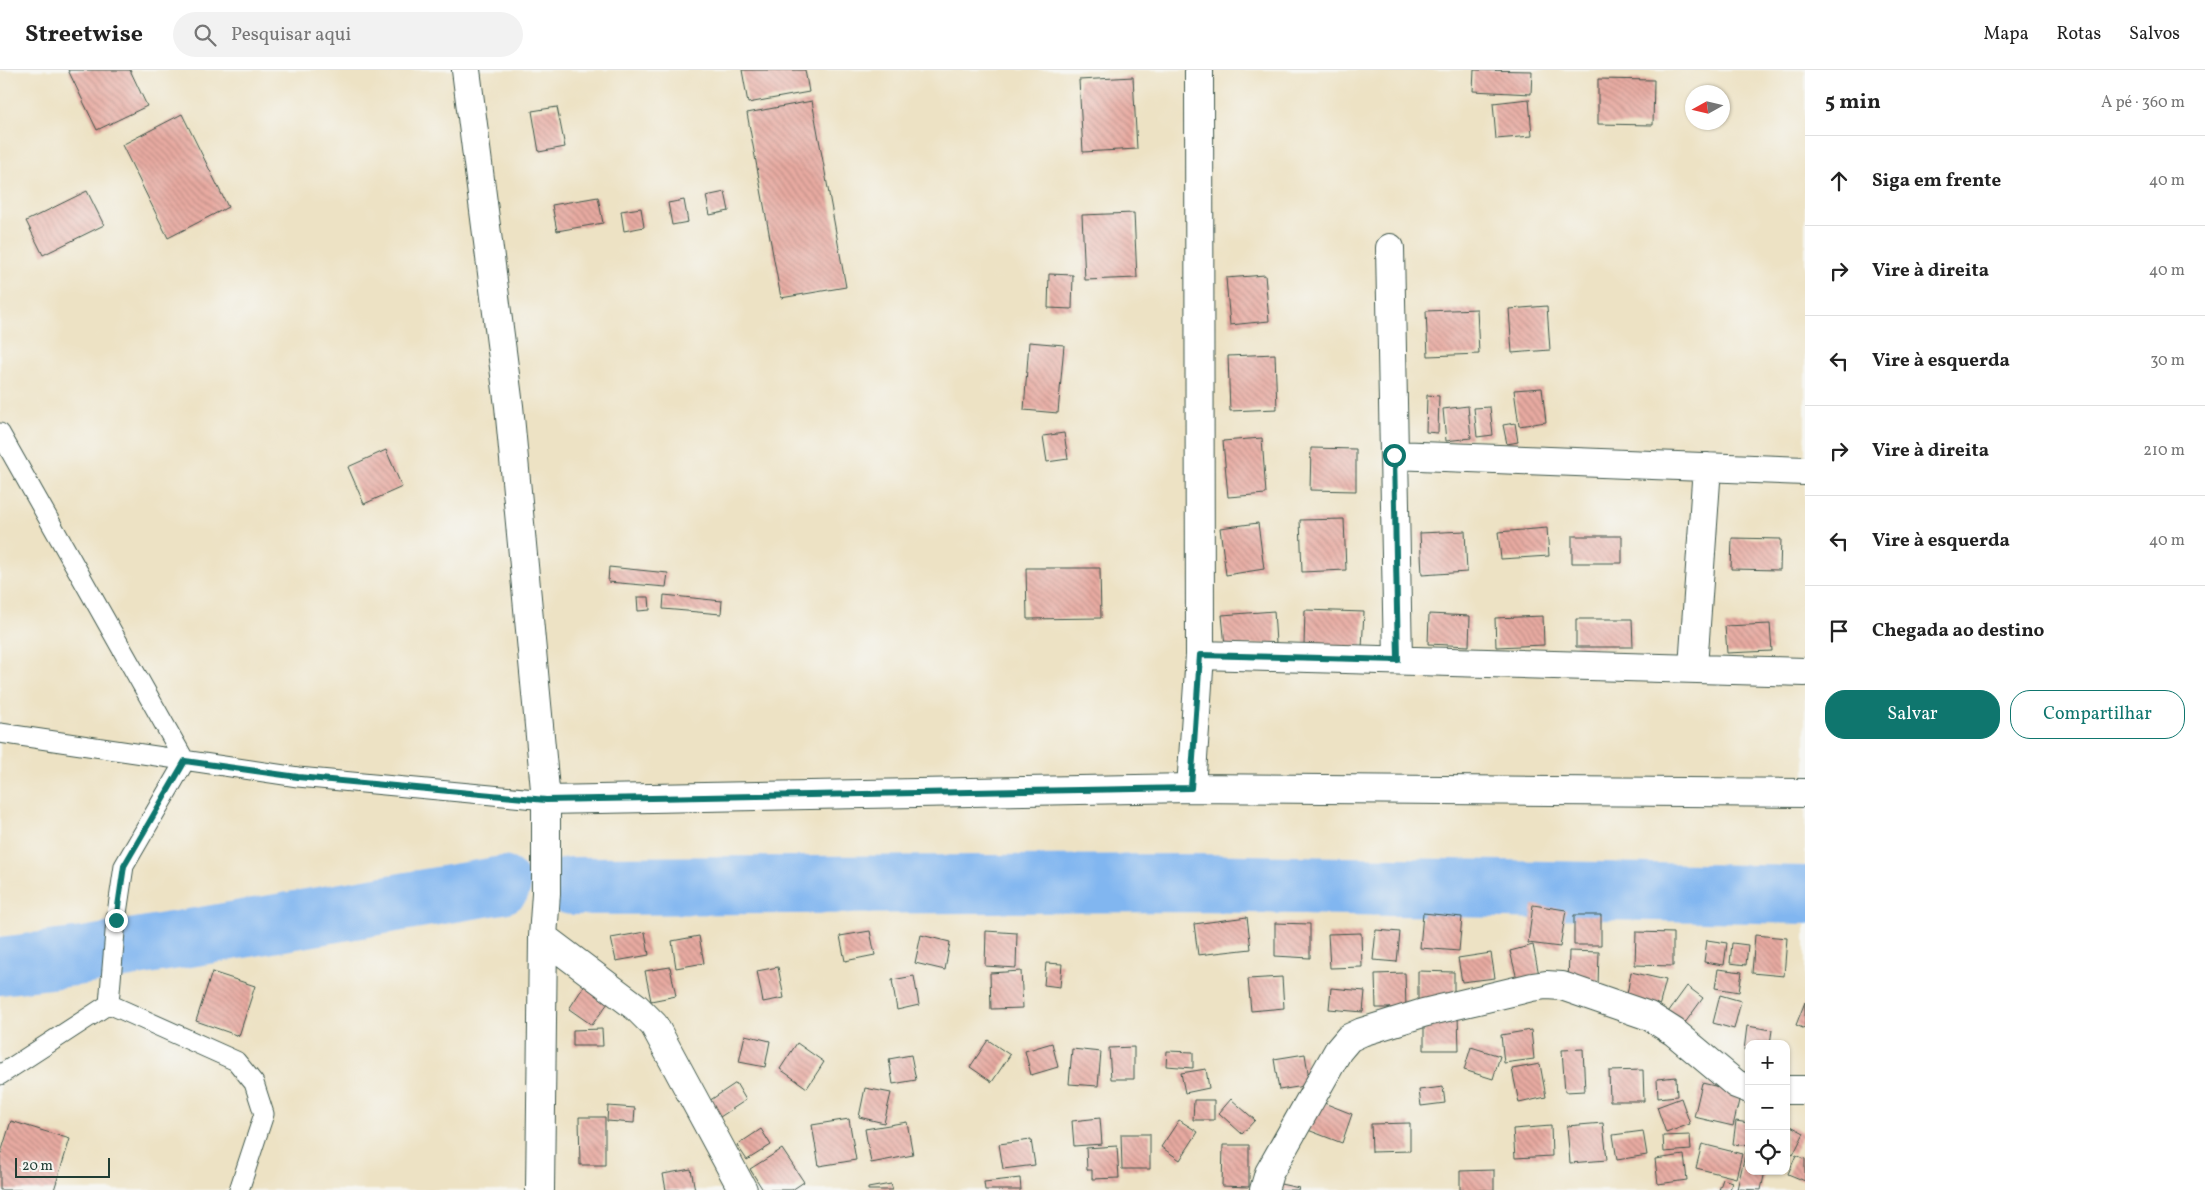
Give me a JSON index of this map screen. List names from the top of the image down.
{
  "scale_bar": "20 m",
  "north": "left",
  "page": {
    "header": "Streetwise",
    "search": "Pesquisar aqui",
    "nav": ["Mapa", "Rotas", "Salvos"],
    "heading": ["5 min", "A pé · 360 m"],
    "list": [
      ["Siga em frente", "40 m"],
      ["Vire à direita", "40 m"],
      ["Vire à esquerda", "30 m"],
      ["Vire à direita", "210 m"],
      ["Vire à esquerda", "40 m"],
      "Chegada ao destino"
    ],
    "buttons": ["Salvar", "Compartilhar"],
    "map_buttons": ["+", "−"],
    "scale": "20 m"
  }
}
